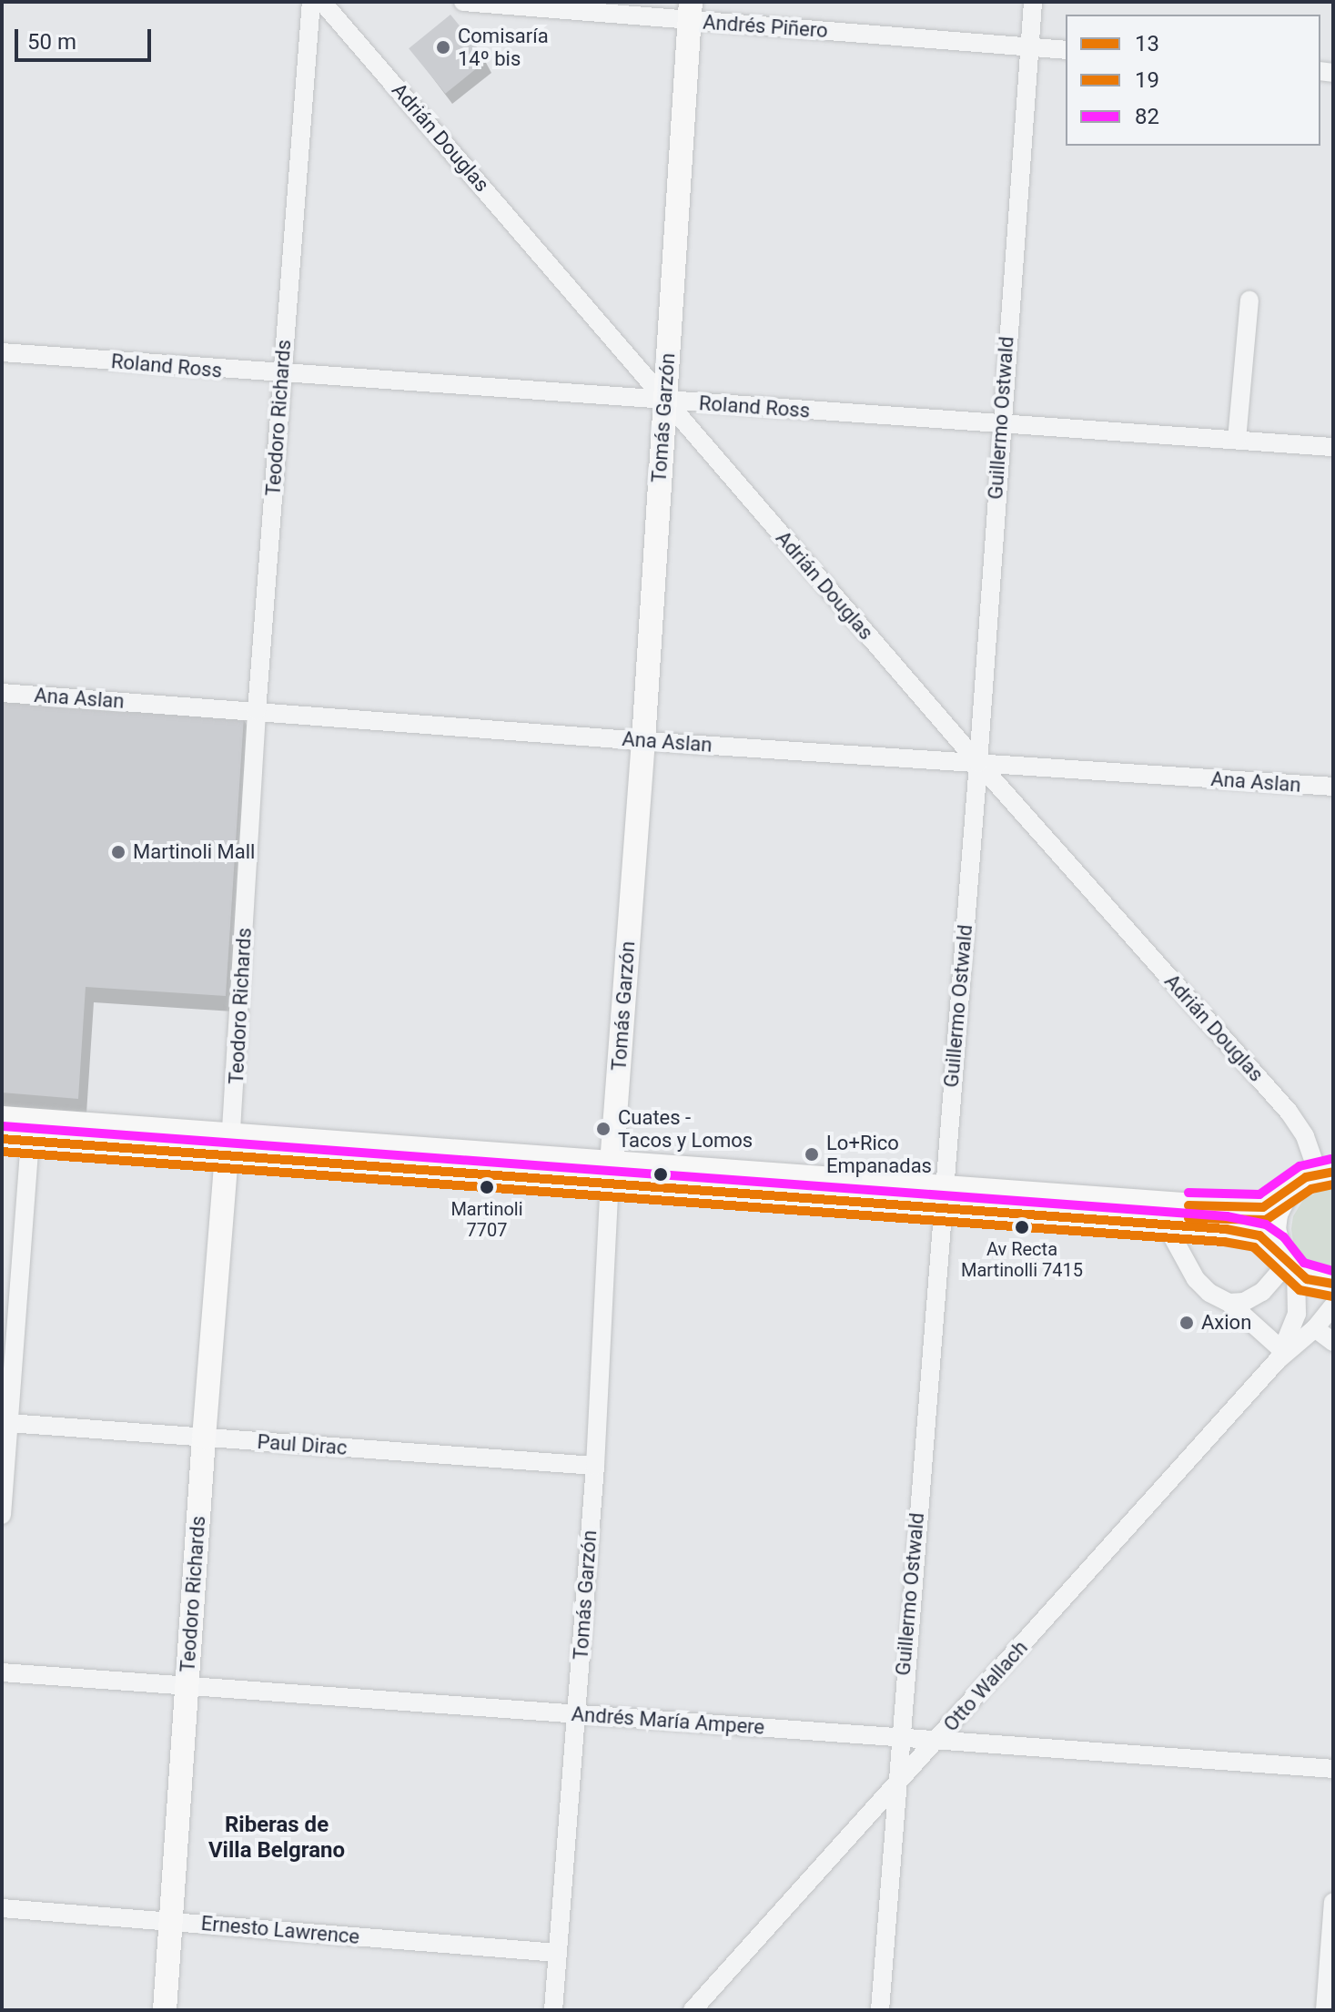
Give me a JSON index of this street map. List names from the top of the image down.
{
  "streets": {
    "main road": ["Teodoro Richards", "Tomás Garzón"],
    "street": [
      "Andrés Piñero",
      "Adrián Douglas",
      "Roland Ross",
      "Guillermo Ostwald",
      "Ana Aslan",
      "Paul Dirac",
      "Otto Wallach",
      "Andrés María Ampere",
      "Ernesto Lawrence"
    ]
  },
  "crossings": [
    ["Andrés Piñero", "Tomás Garzón"],
    ["Andrés Piñero", "Guillermo Ostwald"],
    ["Adrián Douglas", "Roland Ross"],
    ["Adrián Douglas", "Tomás Garzón"],
    ["Adrián Douglas", "Guillermo Ostwald"],
    ["Adrián Douglas", "Ana Aslan"],
    ["Roland Ross", "Teodoro Richards"],
    ["Roland Ross", "Tomás Garzón"],
    ["Roland Ross", "Guillermo Ostwald"],
    ["Teodoro Richards", "Ana Aslan"],
    ["Teodoro Richards", "Paul Dirac"],
    ["Teodoro Richards", "Andrés María Ampere"],
    ["Teodoro Richards", "Ernesto Lawrence"],
    ["Tomás Garzón", "Ana Aslan"],
    ["Tomás Garzón", "Paul Dirac"],
    ["Tomás Garzón", "Andrés María Ampere"],
    ["Tomás Garzón", "Ernesto Lawrence"],
    ["Guillermo Ostwald", "Ana Aslan"],
    ["Guillermo Ostwald", "Otto Wallach"],
    ["Guillermo Ostwald", "Andrés María Ampere"],
    ["Otto Wallach", "Andrés María Ampere"]
  ],
  "districts": ["Riberas de Villa Belgrano"],
  "places": [
    "Comisaría 14º bis",
    "Martinoli Mall",
    "Cuates - Tacos y Lomos",
    "Lo+Rico Empanadas",
    "Martinoli 7707",
    "Av Recta Martinolli 7415",
    "Axion"
  ],
  "lines": ["transit line 82", "transit line 13", "transit line 19"],
  "legend": ["13", "19", "82"],
  "scale_bar": "50 m"
}
